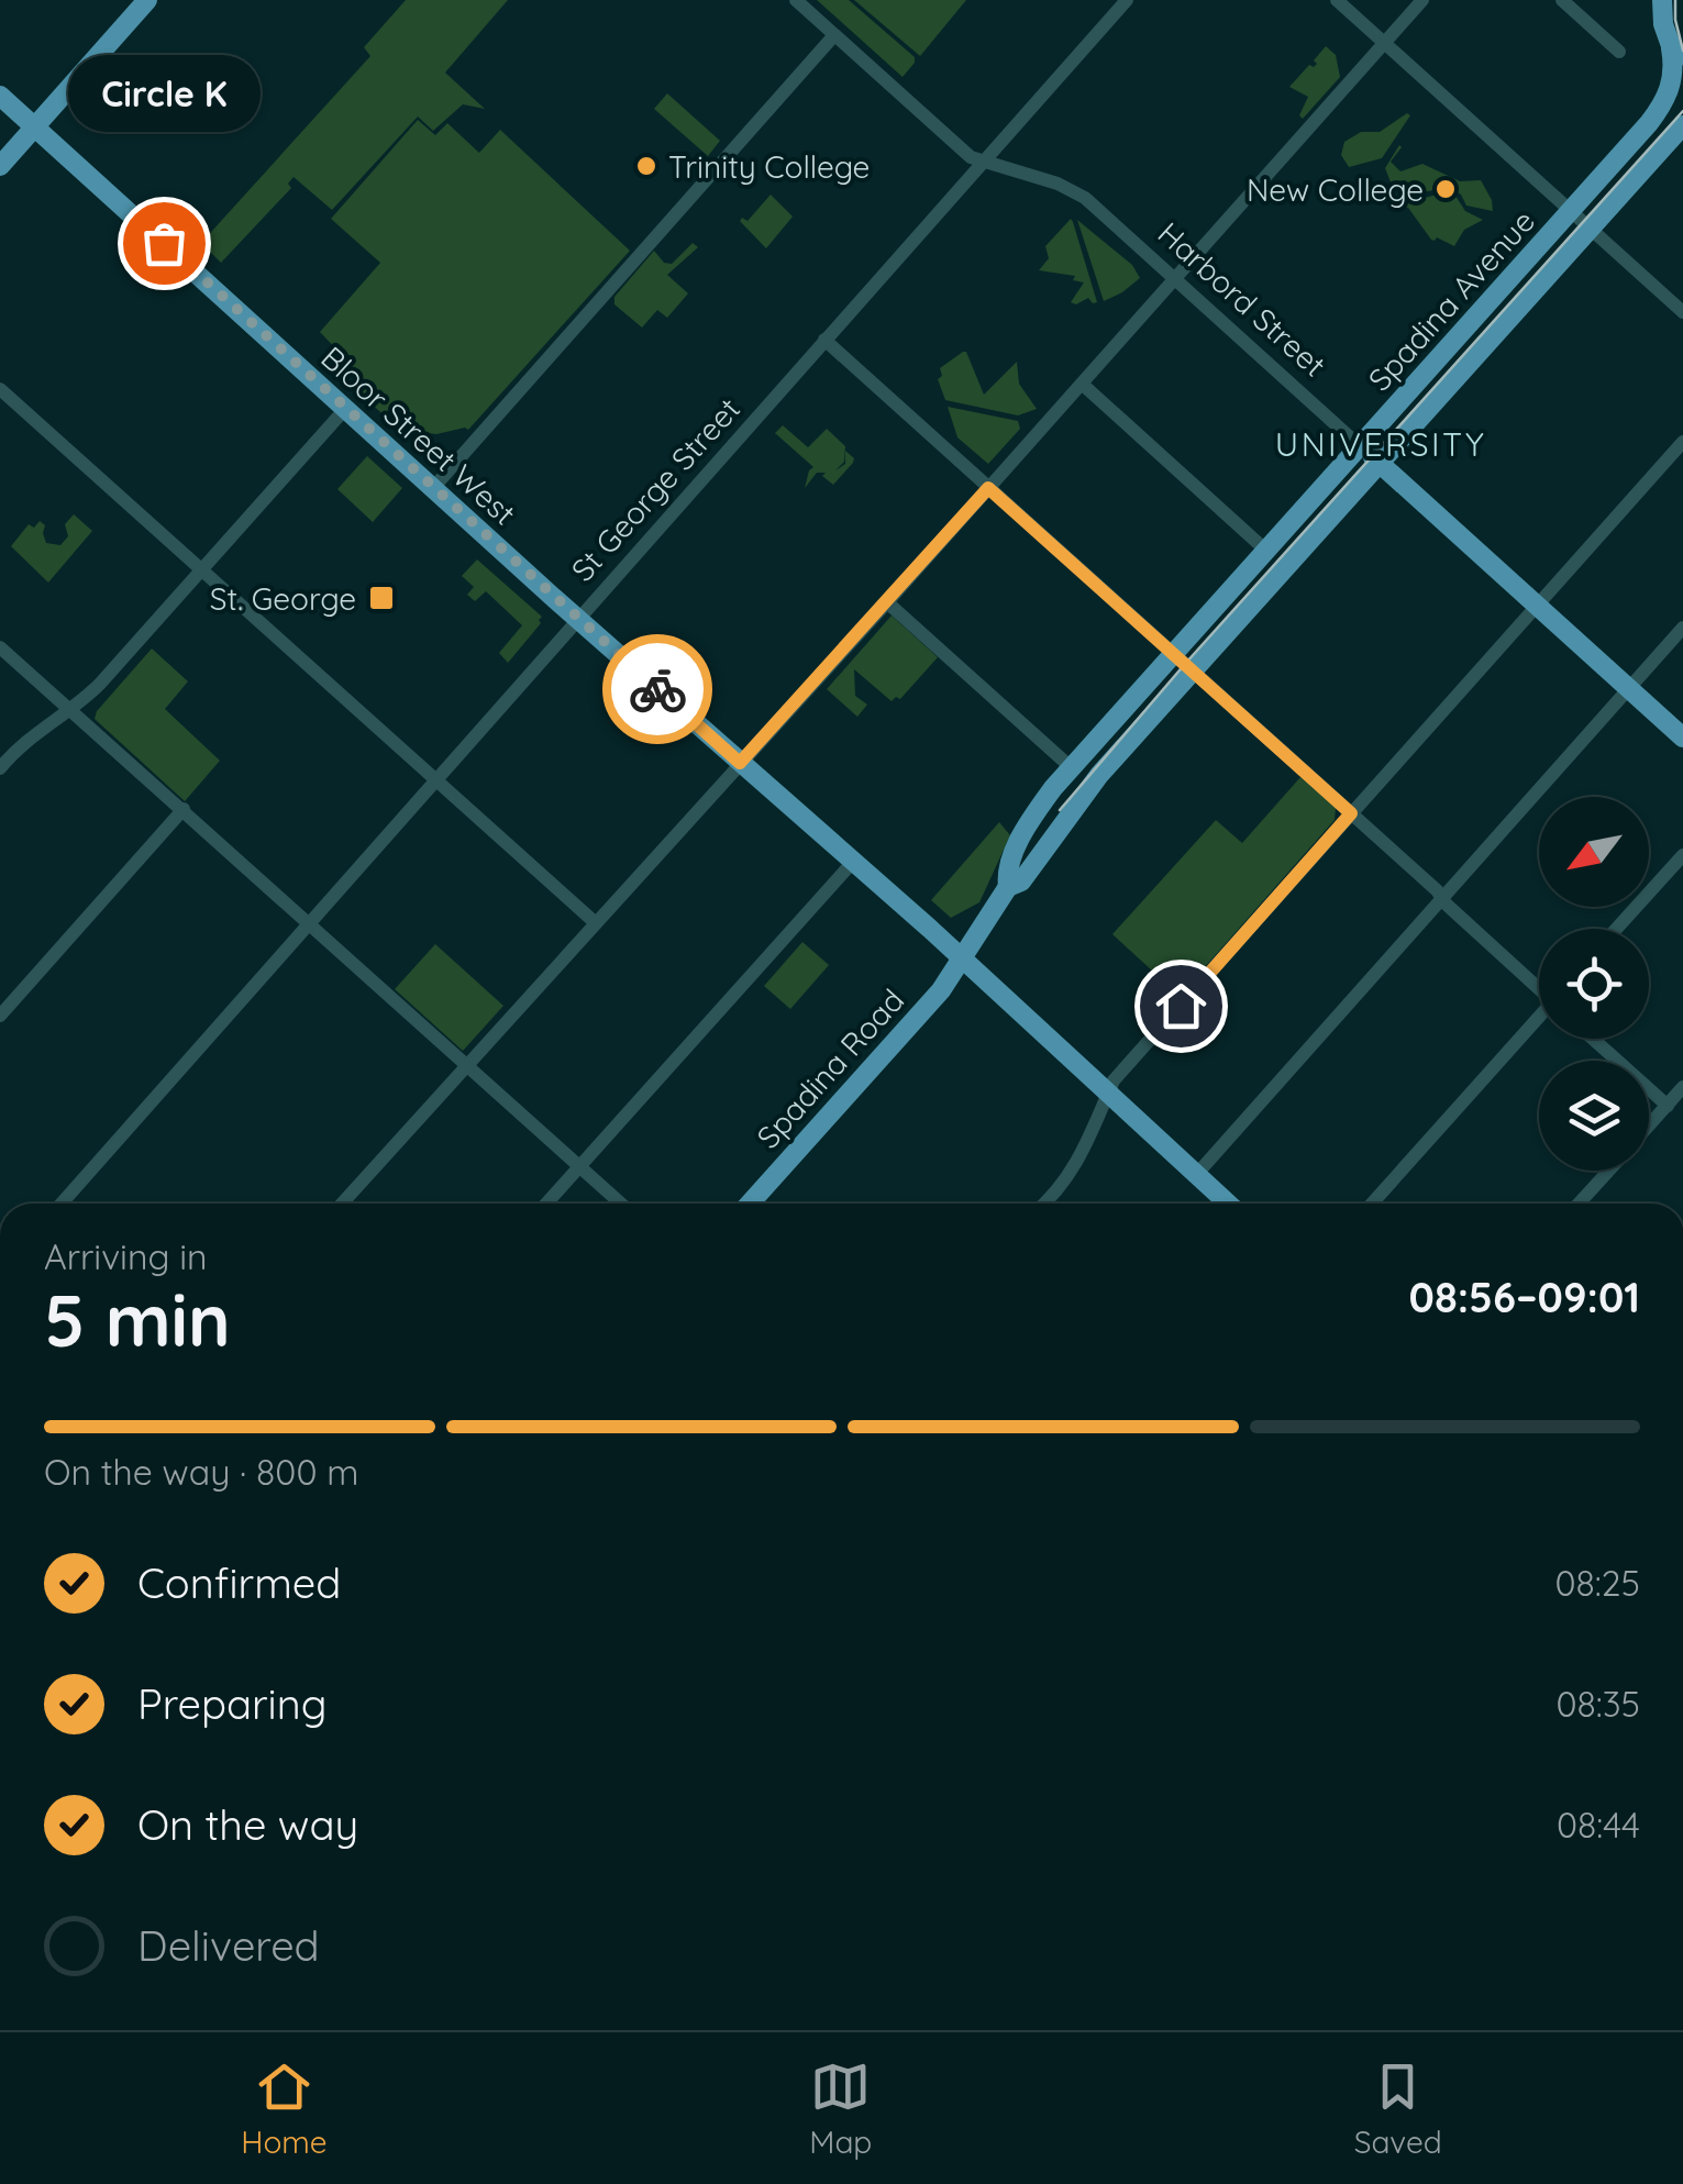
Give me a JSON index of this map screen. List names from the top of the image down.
{
  "streets": {
    "main road": [
      "Harbord Street",
      "Spadina Avenue",
      "Bloor Street West",
      "Spadina Road"
    ],
    "street": ["St George Street"]
  },
  "crossings": [
    ["Harbord Street", "Spadina Avenue"],
    ["Harbord Street", "St George Street"],
    ["Spadina Avenue", "Bloor Street West"],
    ["Spadina Avenue", "Spadina Road"],
    ["Bloor Street West", "St George Street"],
    ["Bloor Street West", "Spadina Road"]
  ],
  "districts": ["UNIVERSITY"],
  "places": {
    "other": ["Trinity College", "New College", "Circle K"],
    "transit": ["St. George"]
  },
  "north": "bottom left",
  "page": {
    "bubble": "Circle K",
    "heading": ["5 min", "Arriving in", "08:56–09:01"],
    "bar": "On the way · 800 m",
    "list": [
      ["Confirmed", "08:25"],
      ["Preparing", "08:35"],
      ["On the way", "08:44"],
      "Delivered"
    ],
    "tabs": ["Home", "Map", "Saved"]
  }
}
